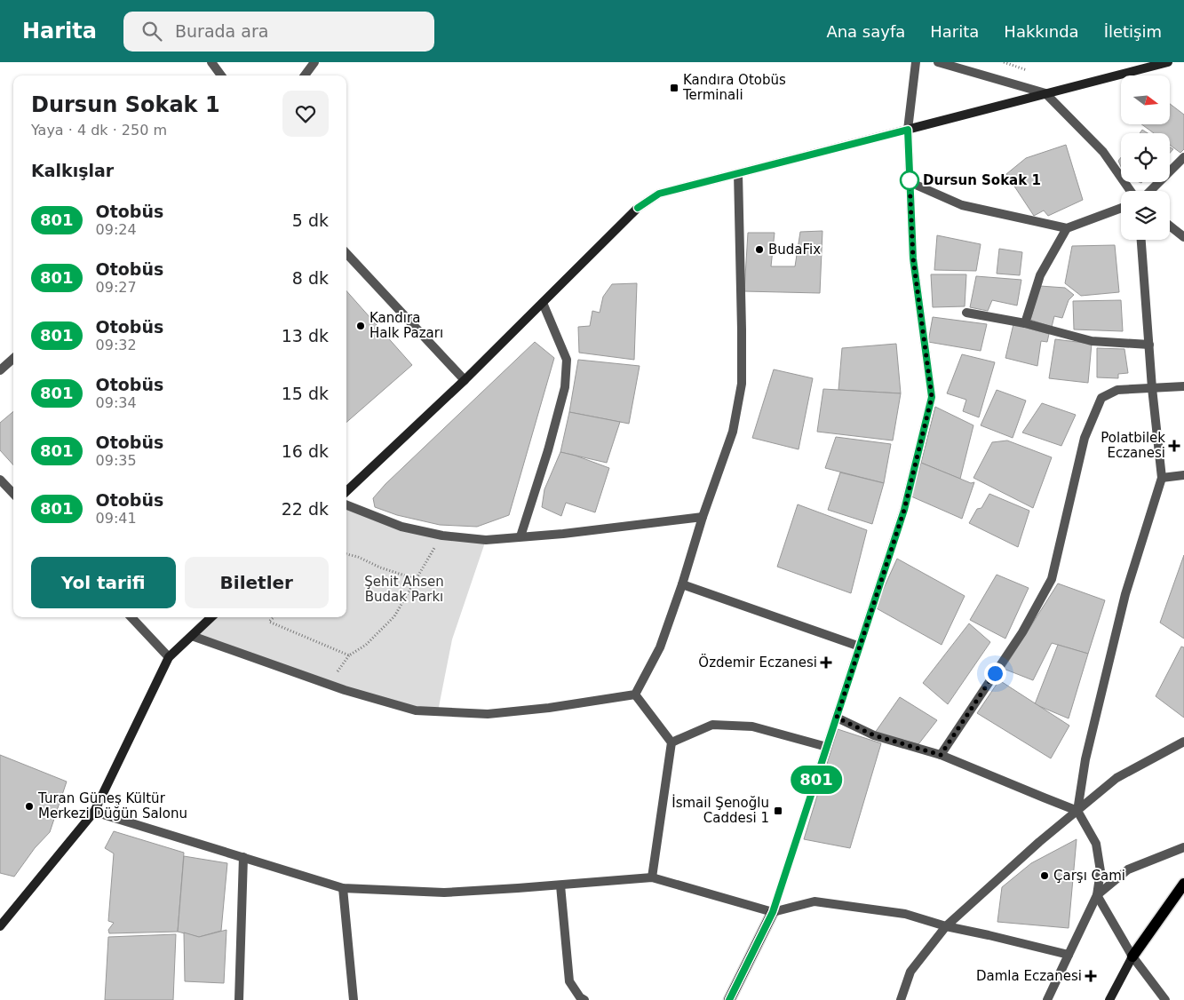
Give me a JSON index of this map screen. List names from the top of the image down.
{
  "parks": ["Şehit Ahsen Budak Parkı"],
  "places": {
    "transit": ["Kandıra Otobüs Terminali", "İsmail Şenoğlu Caddesi 1"],
    "other": [
      "Dursun Sokak 1",
      "BudaFix",
      "Kandıra Halk Pazarı",
      "Turan Güneş Kültür Merkezi Düğün Salonu",
      "Çarşı Cami"
    ],
    "health": ["Polatbilek Eczanesi", "Özdemir Eczanesi", "Damla Eczanesi"]
  },
  "lines": ["bus line 801"],
  "north": "right",
  "page": {
    "header": "Harita",
    "search": "Burada ara",
    "nav": [
      "Ana sayfa",
      "Harita",
      "Hakkında",
      "İletişim"
    ],
    "on_map": "801",
    "heading": [
      ["Dursun Sokak 1", "Yaya · 4 dk · 250 m"],
      "Kalkışlar"
    ],
    "list": [
      {
        "mark": "801",
        "name": "Otobüs",
        "note": "09:24",
        "value": "5 dk"
      },
      {
        "mark": "801",
        "name": "Otobüs",
        "note": "09:27",
        "value": "8 dk"
      },
      {
        "mark": "801",
        "name": "Otobüs",
        "note": "09:32",
        "value": "13 dk"
      },
      {
        "mark": "801",
        "name": "Otobüs",
        "note": "09:34",
        "value": "15 dk"
      },
      {
        "mark": "801",
        "name": "Otobüs",
        "note": "09:35",
        "value": "16 dk"
      },
      {
        "mark": "801",
        "name": "Otobüs",
        "note": "09:41",
        "value": "22 dk"
      }
    ],
    "buttons": ["Yol tarifi", "Biletler"]
  }
}
